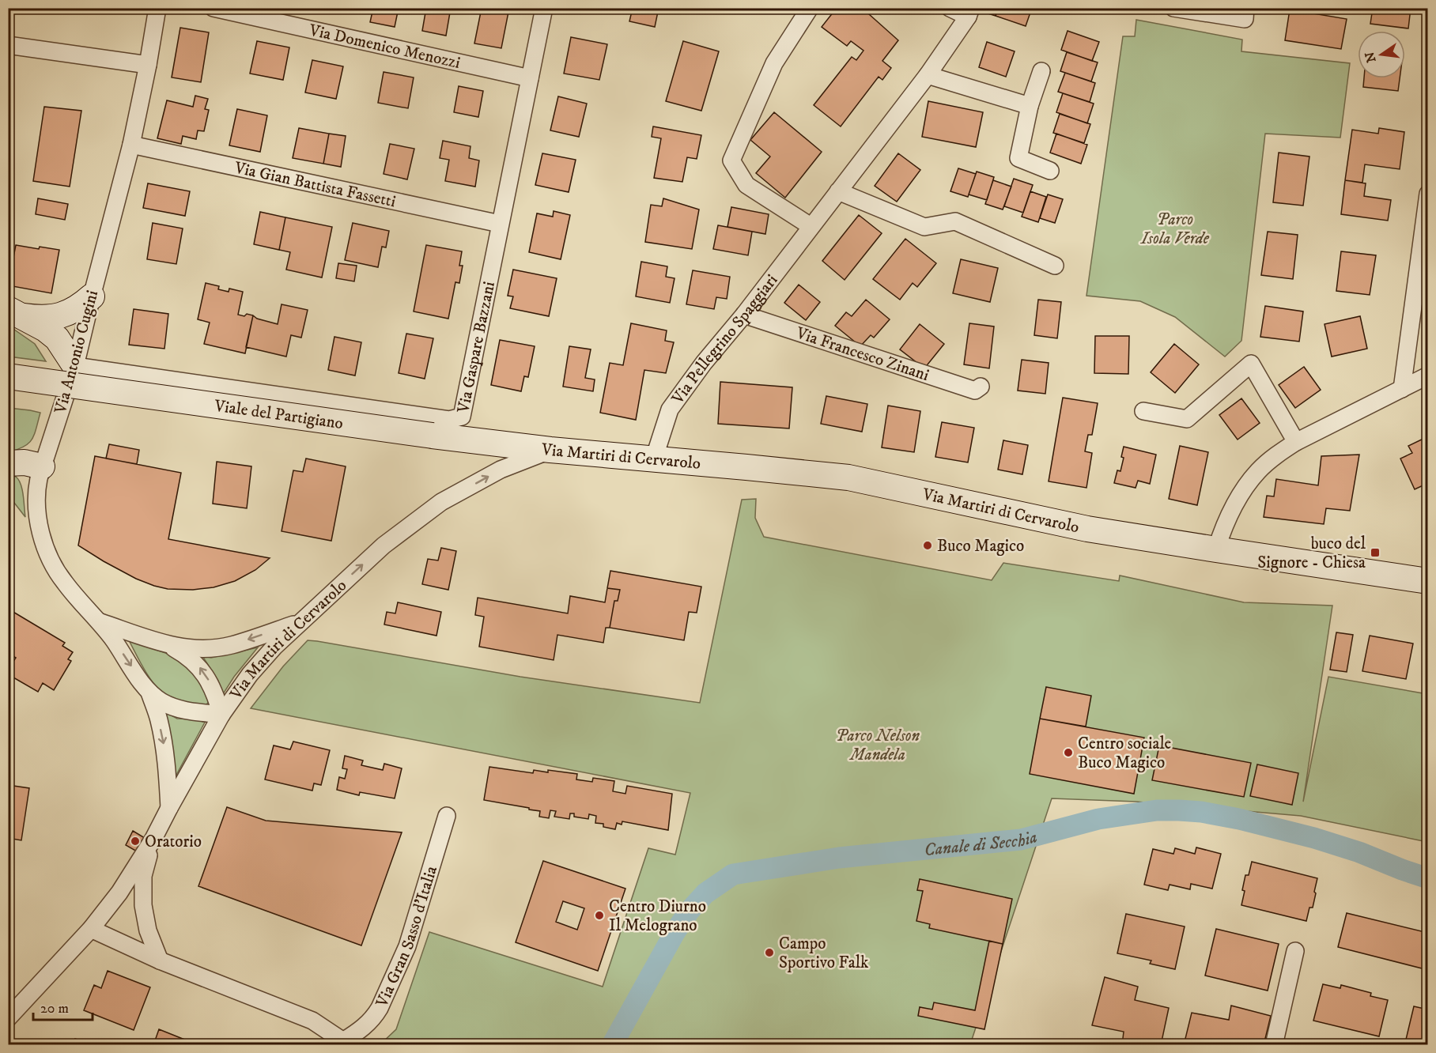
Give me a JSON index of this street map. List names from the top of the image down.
{
  "streets": {
    "main road": ["Viale del Partigiano", "Via Martiri di Cervarolo"],
    "street": [
      "Via Domenico Menozzi",
      "Via Gian Battista Fassetti",
      "Via Pellegrino Spaggiari",
      "Via Gaspare Bazzani",
      "Via Antonio Cugini",
      "Via Francesco Zinani",
      "Via Gran Sasso d'Italia"
    ]
  },
  "crossings": [
    ["Via Domenico Menozzi", "Via Gaspare Bazzani"],
    ["Via Gian Battista Fassetti", "Via Gaspare Bazzani"],
    ["Via Gian Battista Fassetti", "Via Antonio Cugini"],
    ["Via Pellegrino Spaggiari", "Via Francesco Zinani"],
    ["Via Pellegrino Spaggiari", "Via Martiri di Cervarolo"],
    ["Via Gaspare Bazzani", "Via Antonio Cugini"],
    ["Via Antonio Cugini", "Via Martiri di Cervarolo"],
    ["Viale del Partigiano", "Via Martiri di Cervarolo"],
    ["Via Martiri di Cervarolo", "Via Gran Sasso d'Italia"]
  ],
  "water": ["Canale di Secchia"],
  "parks": ["Parco Isola Verde", "Parco Nelson Mandela"],
  "places": {
    "other": [
      "Buco Magico",
      "Centro sociale Buco Magico",
      "Oratorio",
      "Centro Diurno Il Melograno",
      "Campo Sportivo Falk"
    ],
    "transit": ["buco del Signore - Chiesa"]
  },
  "scale_bar": "20 m",
  "north": "left"
}
